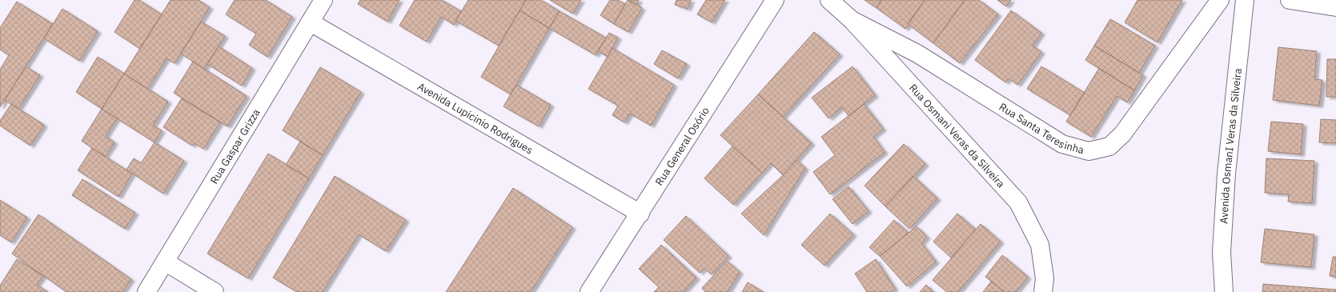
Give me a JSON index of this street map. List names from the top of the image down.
{
  "streets": {
    "street": [
      "Avenida Lupicinio Rodrigues",
      "Rua Santa Teresinha",
      "Rua Osmani Veras da Silveira",
      "Avenida OsmanI Veras da Silveira",
      "Rua Gaspar Grizza",
      "Rua General Osório"
    ]
  },
  "crossings": [
    ["Avenida Lupicinio Rodrigues", "Rua Gaspar Grizza"],
    ["Avenida Lupicinio Rodrigues", "Rua General Osório"],
    ["Rua Santa Teresinha", "Rua Osmani Veras da Silveira"]
  ]
}
